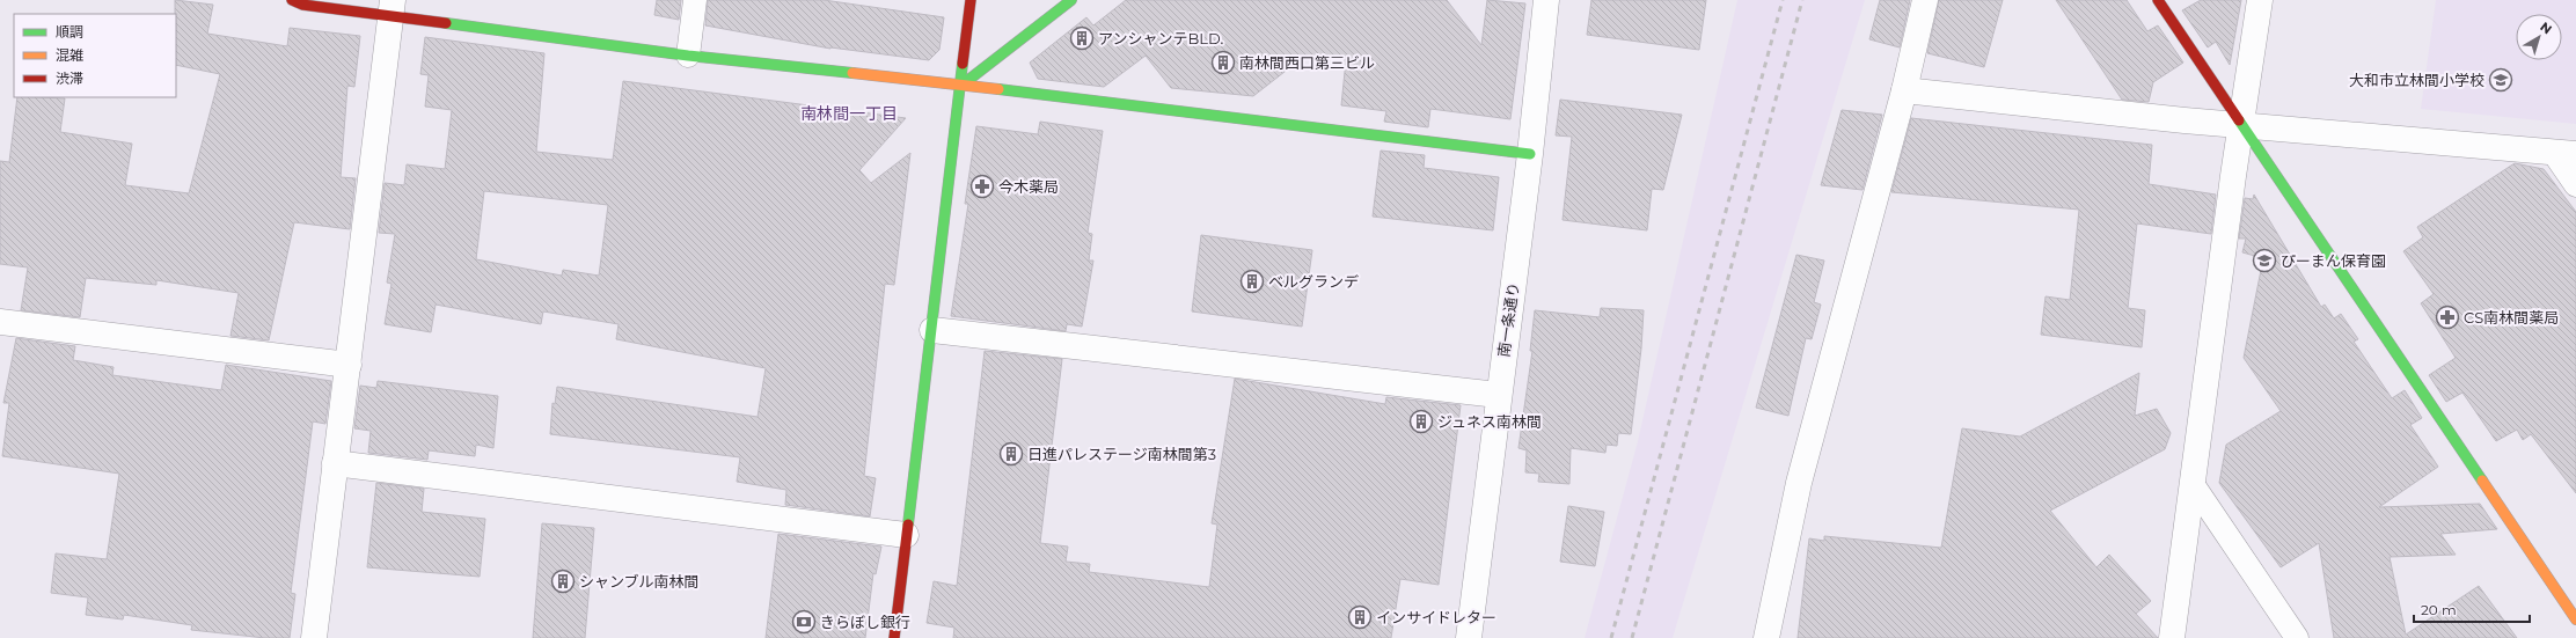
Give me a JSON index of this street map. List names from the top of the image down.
{
  "streets": {
    "street": ["南一条通り"]
  },
  "districts": ["南林間一丁目"],
  "places": {
    "building": [
      "アンシャンテBLD.",
      "南林間西口第三ビル",
      "ベルグランデ",
      "ジュネス南林間",
      "日進パレステージ南林間第3",
      "シャンブル南林間",
      "インサイドレター"
    ],
    "school or university": ["大和市立林間小学校", "ぴーまん保育園"],
    "pharmacy": ["今木薬局", "CS南林間薬局"],
    "bank": ["きらぼし銀行"]
  },
  "legend": ["順調", "混雑", "渋滞"],
  "scale_bar": "20 m",
  "north": "top right"
}
